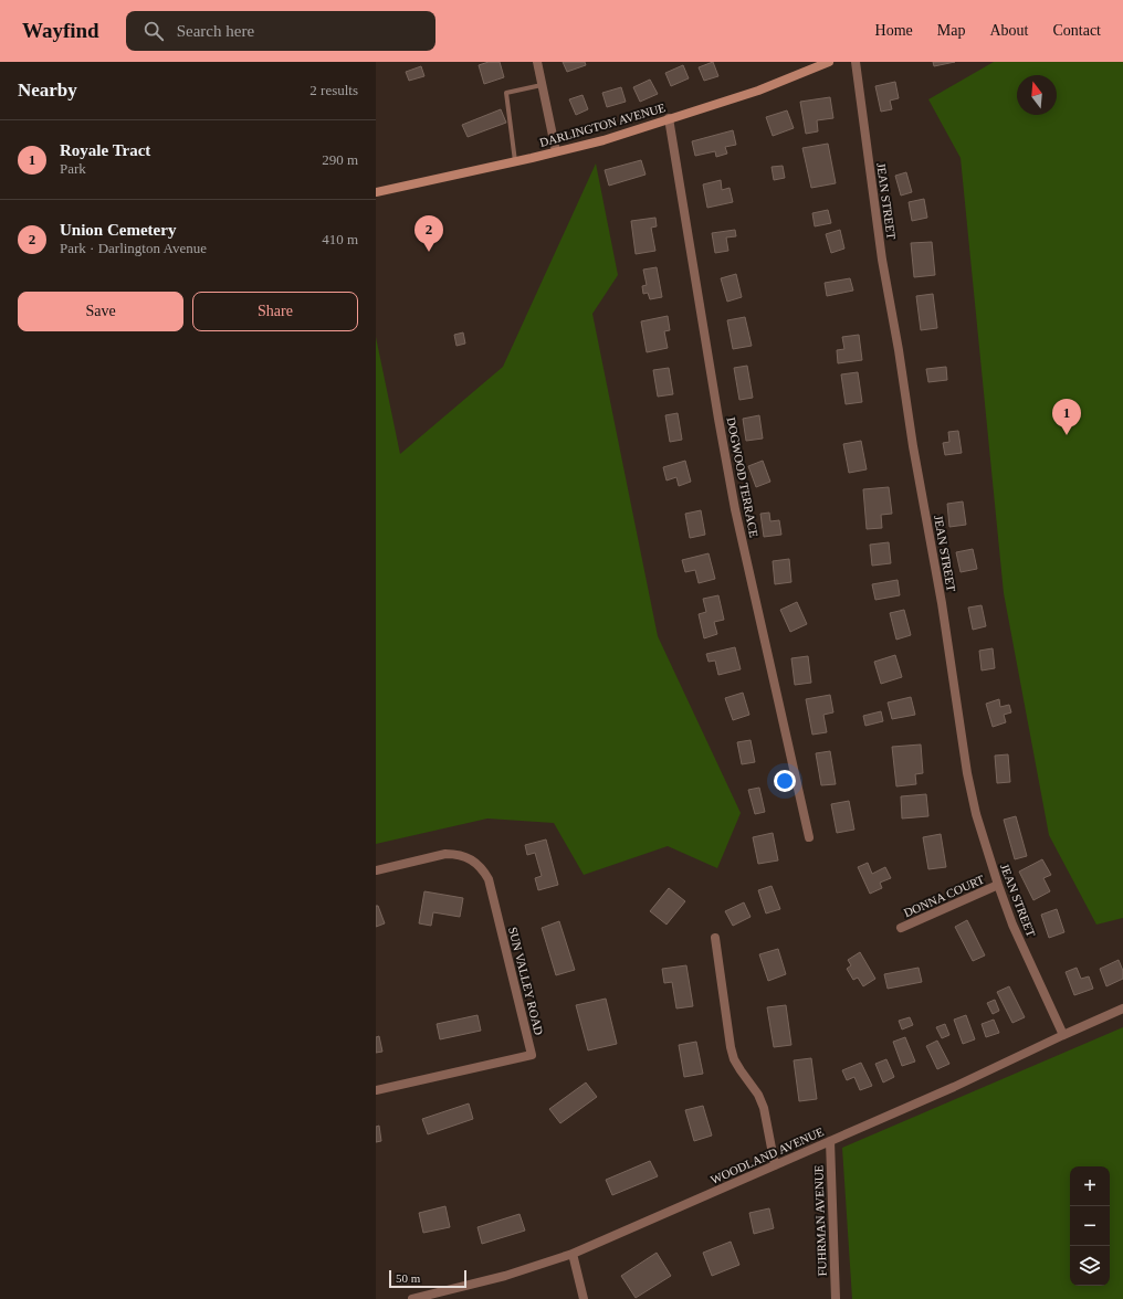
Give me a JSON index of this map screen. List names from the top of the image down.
{
  "streets": {
    "main road": ["DARLINGTON AVENUE"],
    "street": [
      "JEAN STREET",
      "DOGWOOD TERRACE",
      "DONNA COURT",
      "SUN VALLEY ROAD",
      "WOODLAND AVENUE",
      "FUHRMAN AVENUE"
    ]
  },
  "crossings": [
    ["DARLINGTON AVENUE", "DOGWOOD TERRACE"],
    ["JEAN STREET", "DONNA COURT"],
    ["JEAN STREET", "WOODLAND AVENUE"],
    ["WOODLAND AVENUE", "FUHRMAN AVENUE"]
  ],
  "scale_bar": "50 m",
  "north": "top",
  "page": {
    "header": "Wayfind",
    "search": "Search here",
    "nav": [
      "Home",
      "Map",
      "About",
      "Contact"
    ],
    "heading": ["Nearby", "2 results"],
    "list": [
      {
        "mark": "1",
        "name": "Royale Tract",
        "note": "Park",
        "value": "290 m"
      },
      {
        "mark": "2",
        "name": "Union Cemetery",
        "note": "Park · Darlington Avenue",
        "value": "410 m"
      }
    ],
    "pins": ["2", "1"],
    "buttons": ["Save", "Share"],
    "map_buttons": ["+", "−"],
    "scale": "50 m"
  }
}
